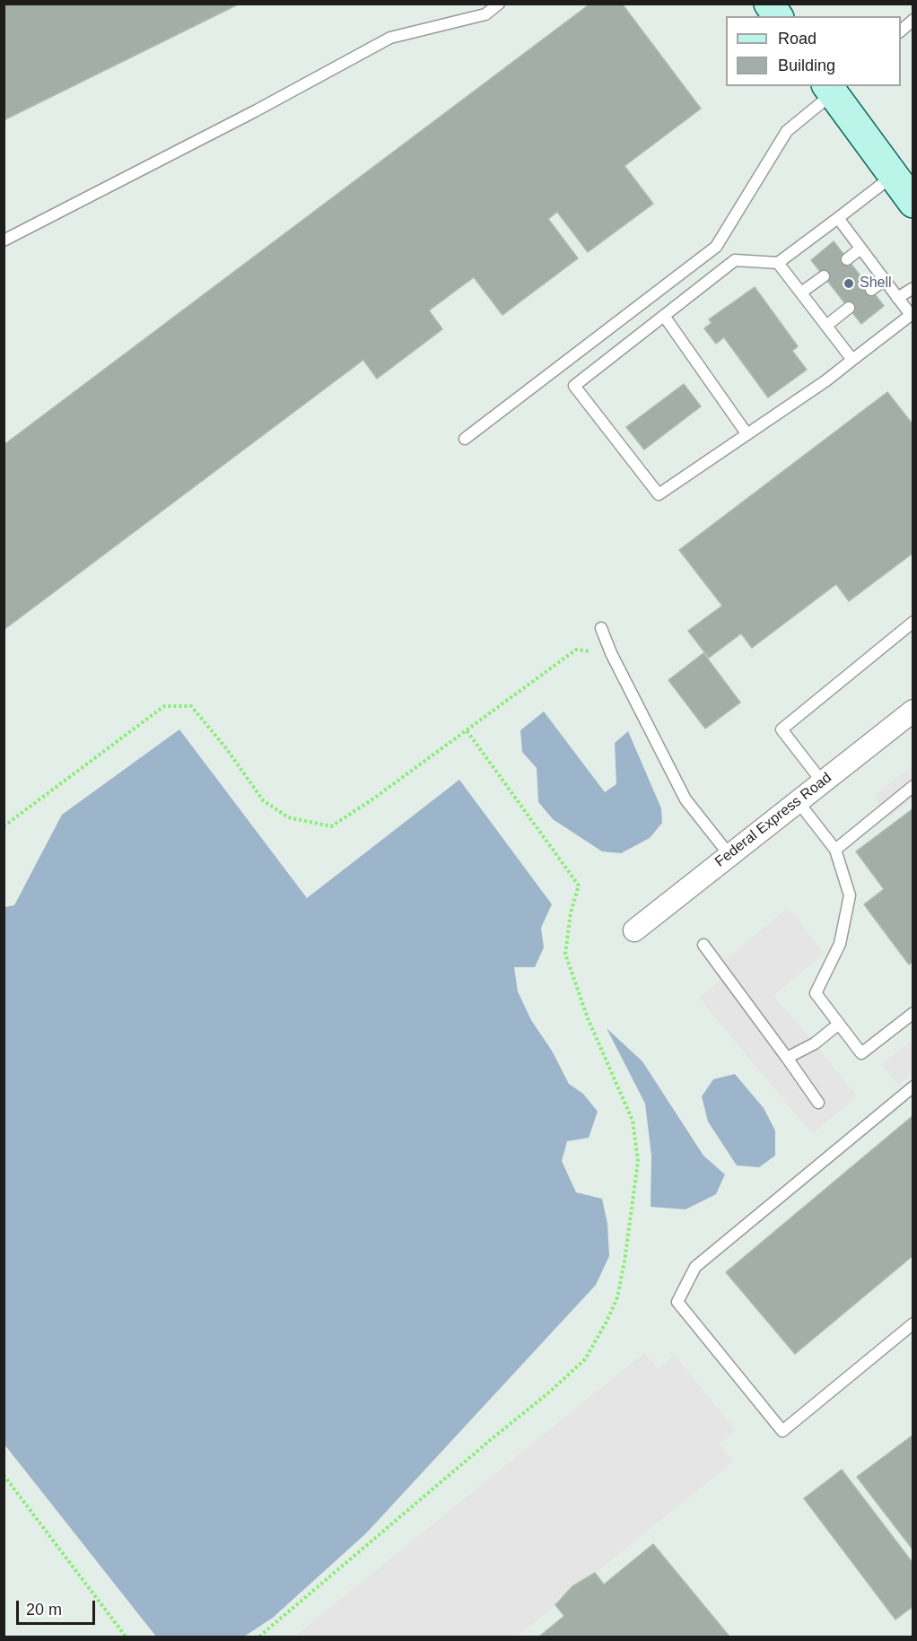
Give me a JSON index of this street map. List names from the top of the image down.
{
  "streets": {
    "street": ["Federal Express Road"]
  },
  "places": ["Shell"],
  "legend": ["Road", "Building"],
  "scale_bar": "20 m"
}
